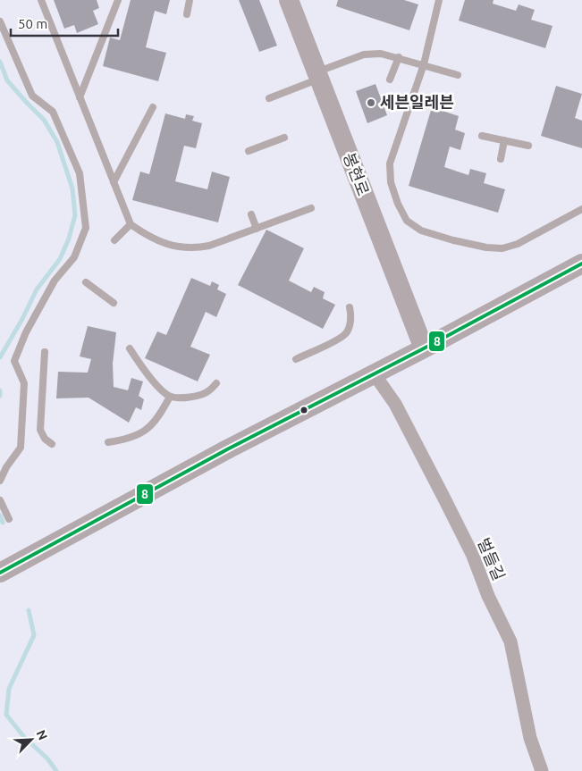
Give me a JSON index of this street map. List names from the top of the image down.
{
  "streets": {
    "street": ["봉현로", "벌들길"]
  },
  "places": ["세븐일레븐"],
  "lines": ["transit line 8"],
  "scale_bar": "50 m",
  "north": "top right"
}
